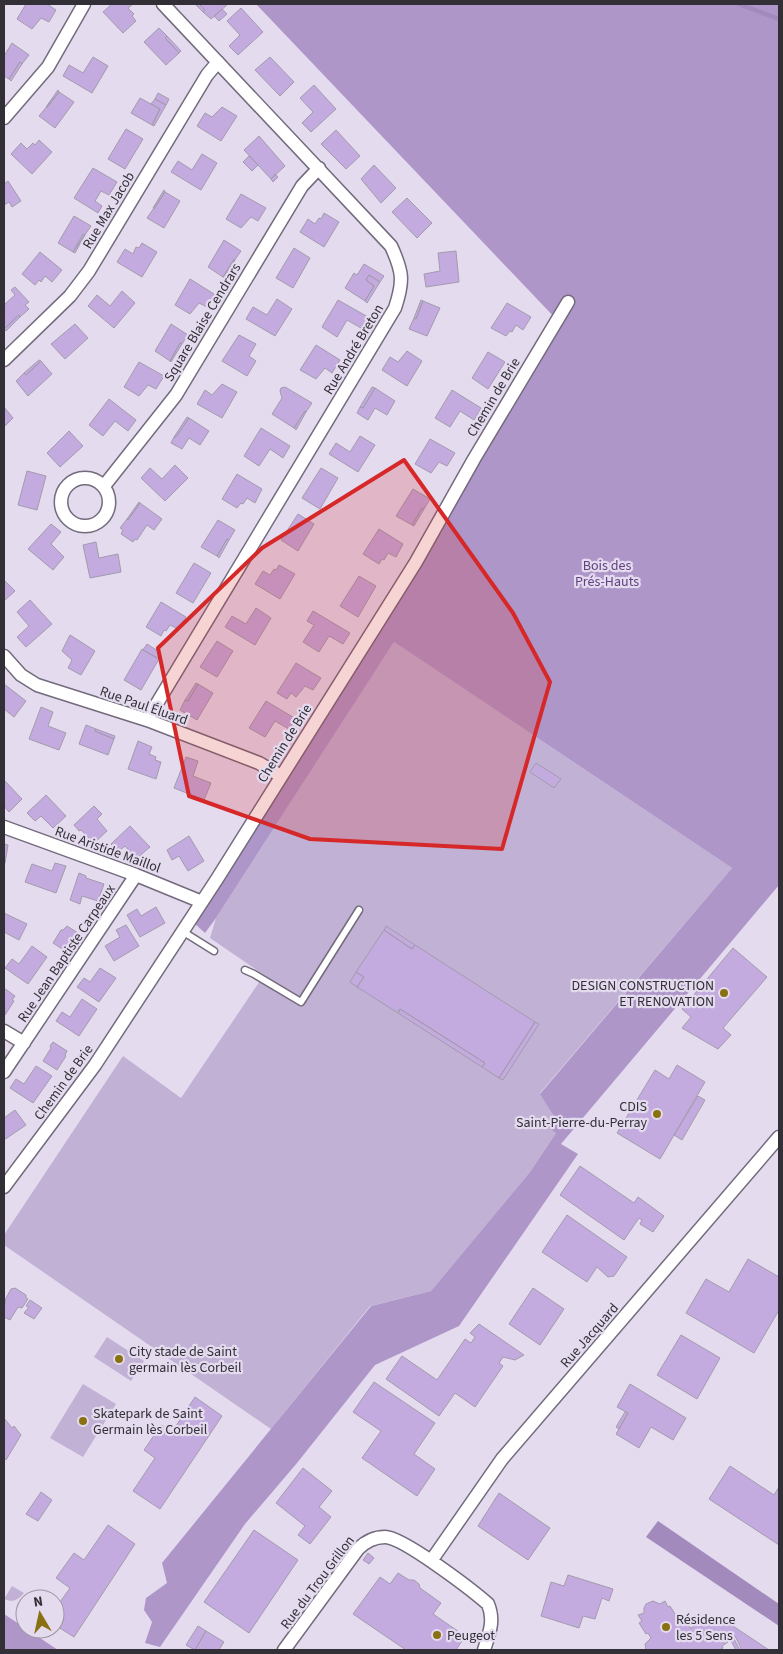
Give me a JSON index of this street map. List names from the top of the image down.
{
  "streets": {
    "street": [
      "Rue Max Jacob",
      "Square Blaise Cendrars",
      "Rue André Breton",
      "Chemin de Brie",
      "Rue Paul Éluard",
      "Rue Aristide Maillol",
      "Rue Jean Baptiste Carpeaux",
      "Rue Jacquard",
      "Rue du Trou Grillon"
    ]
  },
  "crossings": [
    ["Rue Max Jacob", "Rue André Breton"],
    ["Square Blaise Cendrars", "Rue André Breton"],
    ["Rue André Breton", "Rue Paul Éluard"],
    ["Chemin de Brie", "Rue Paul Éluard"],
    ["Chemin de Brie", "Rue Aristide Maillol"],
    ["Rue Aristide Maillol", "Rue Jean Baptiste Carpeaux"],
    ["Rue Jacquard", "Rue du Trou Grillon"]
  ],
  "parks": ["Bois des Prés-Hauts"],
  "places": [
    "DESIGN CONSTRUCTION ET RENOVATION",
    "CDIS Saint-Pierre-du-Perray",
    "City stade de Saint germain lès Corbeil",
    "Skatepark de Saint Germain lès Corbeil",
    "Résidence les 5 Sens",
    "Peugeot"
  ],
  "north": "top"
}
